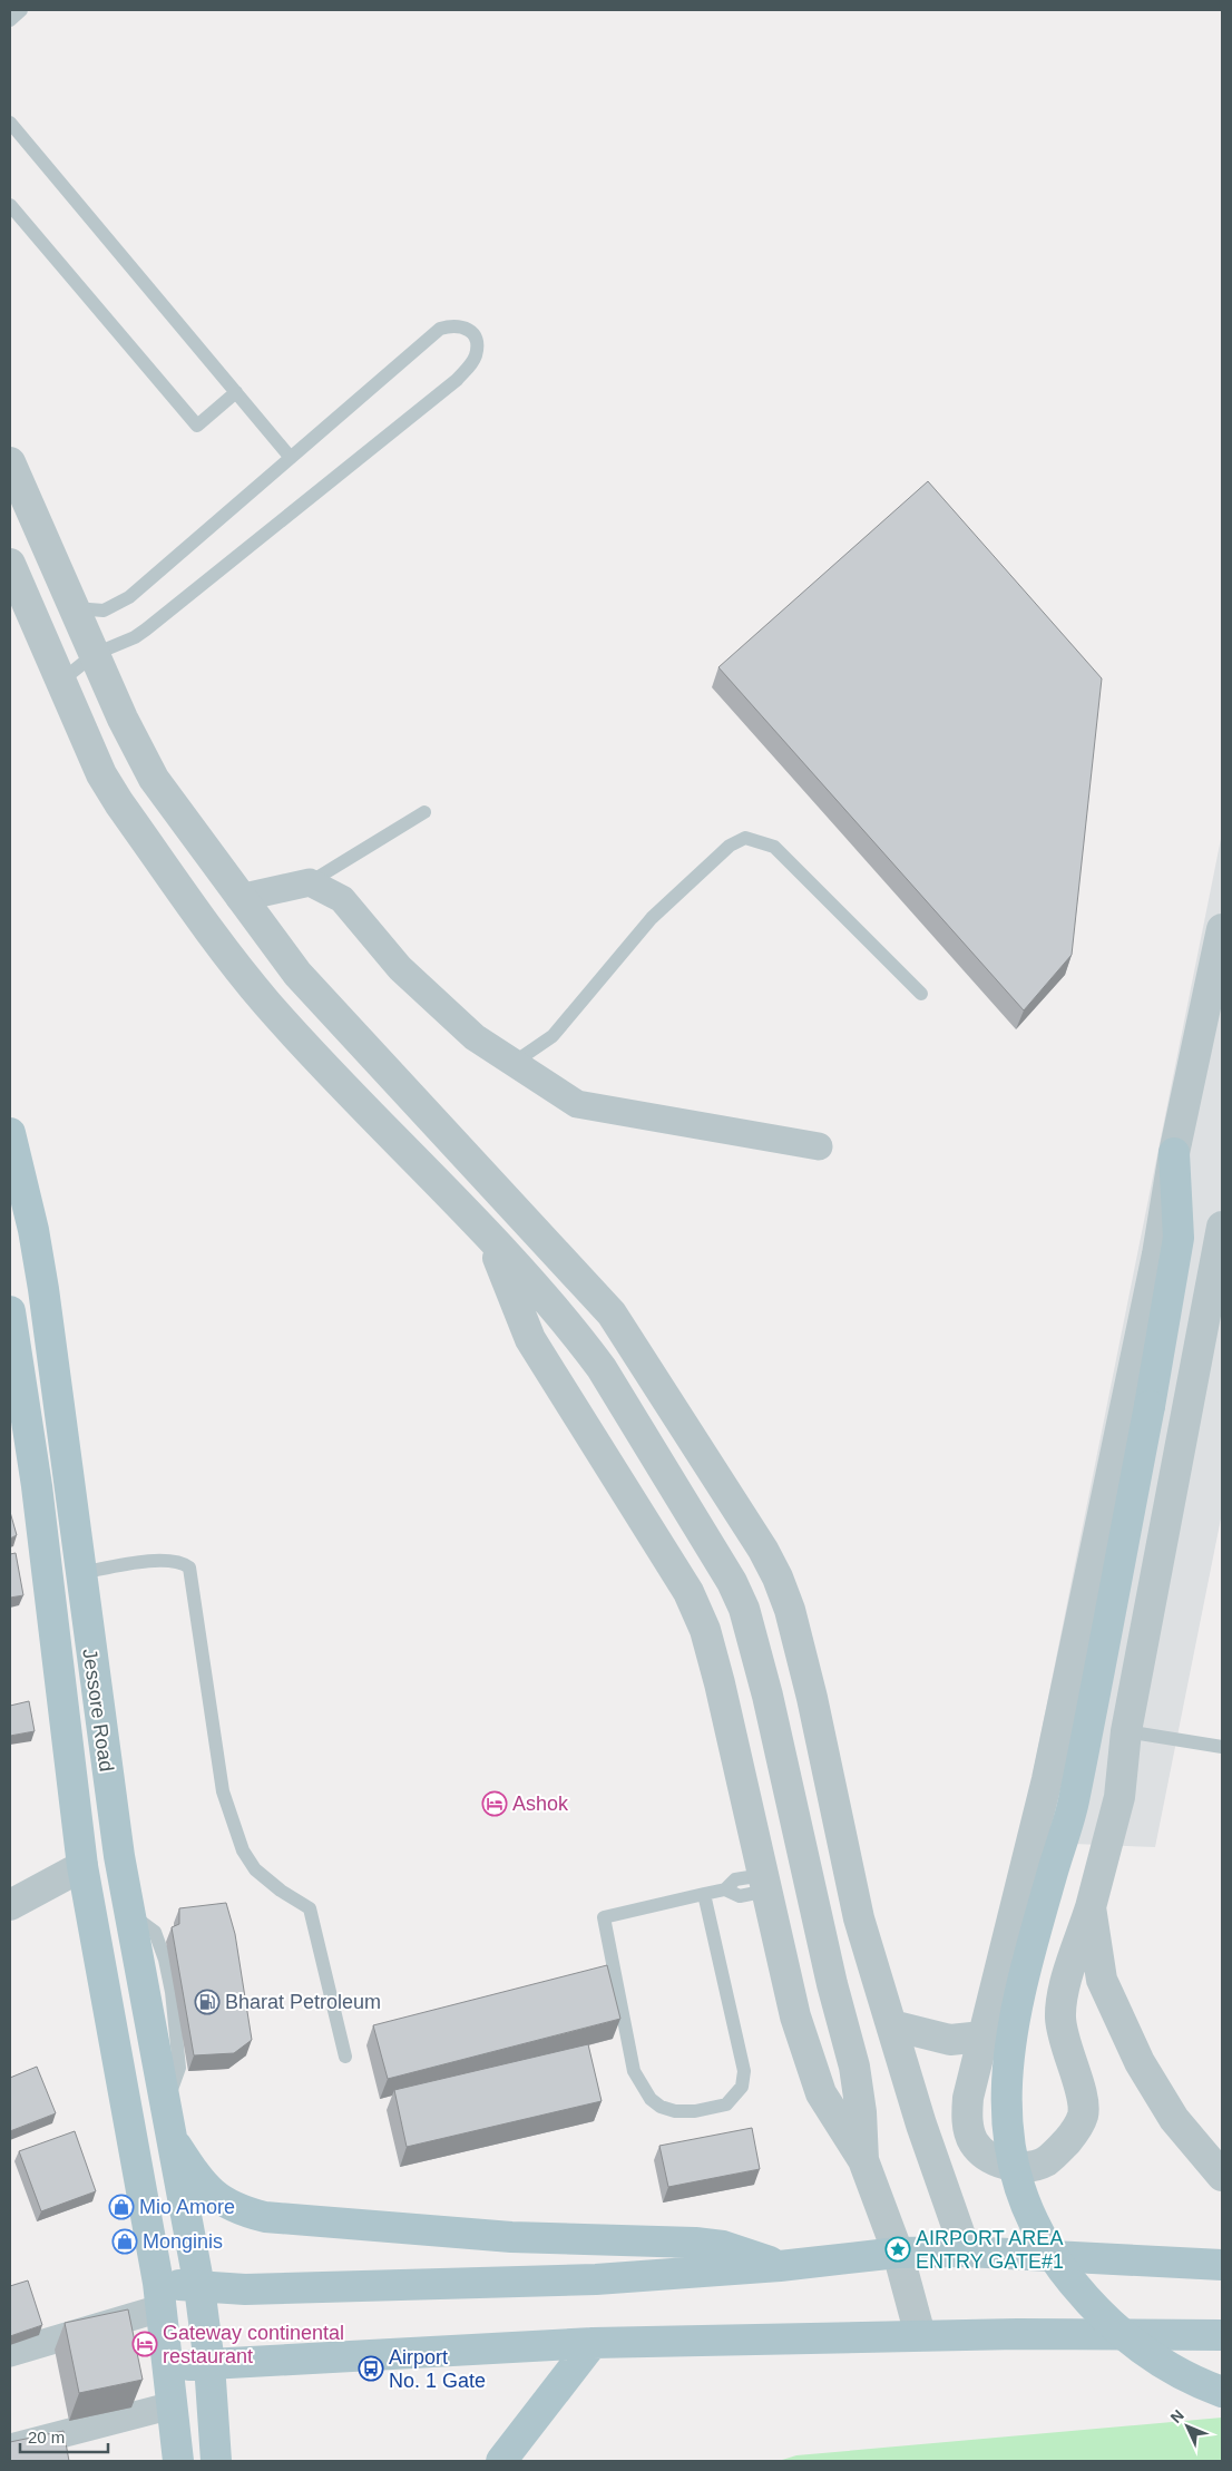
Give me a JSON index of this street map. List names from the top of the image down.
{
  "streets": {
    "main road": ["Jessore Road"]
  },
  "places": {
    "hotel": ["Ashok", "Gateway continental restaurant"],
    "fuel station": ["Bharat Petroleum"],
    "shop": ["Mio Amore", "Monginis"],
    "place": ["AIRPORT AREA ENTRY GATE#1"],
    "bus stop": ["Airport No. 1 Gate"]
  },
  "scale_bar": "20 m",
  "north": "top left"
}
